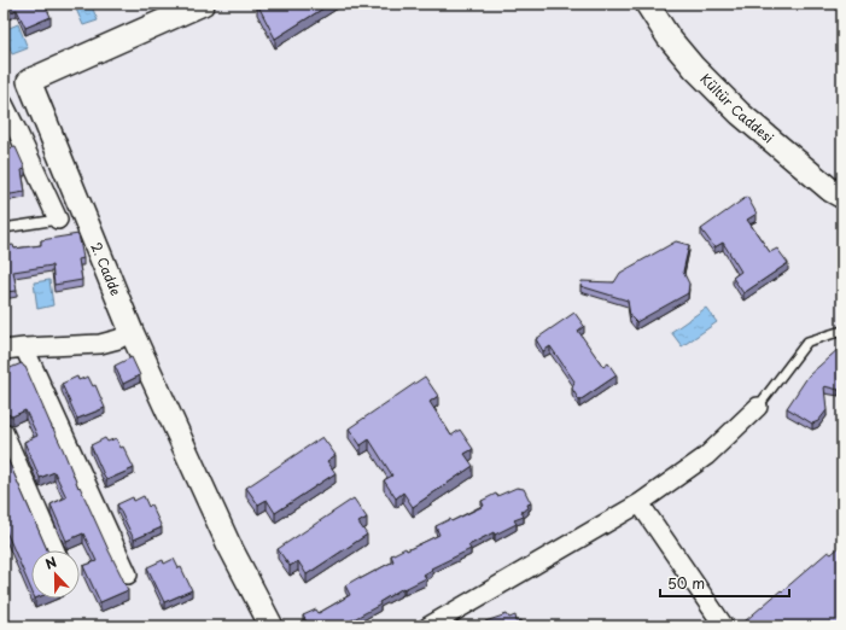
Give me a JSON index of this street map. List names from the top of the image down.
{
  "streets": {
    "street": ["Kültür Caddesi", "2. Cadde"]
  },
  "scale_bar": "50 m",
  "north": "top"
}
